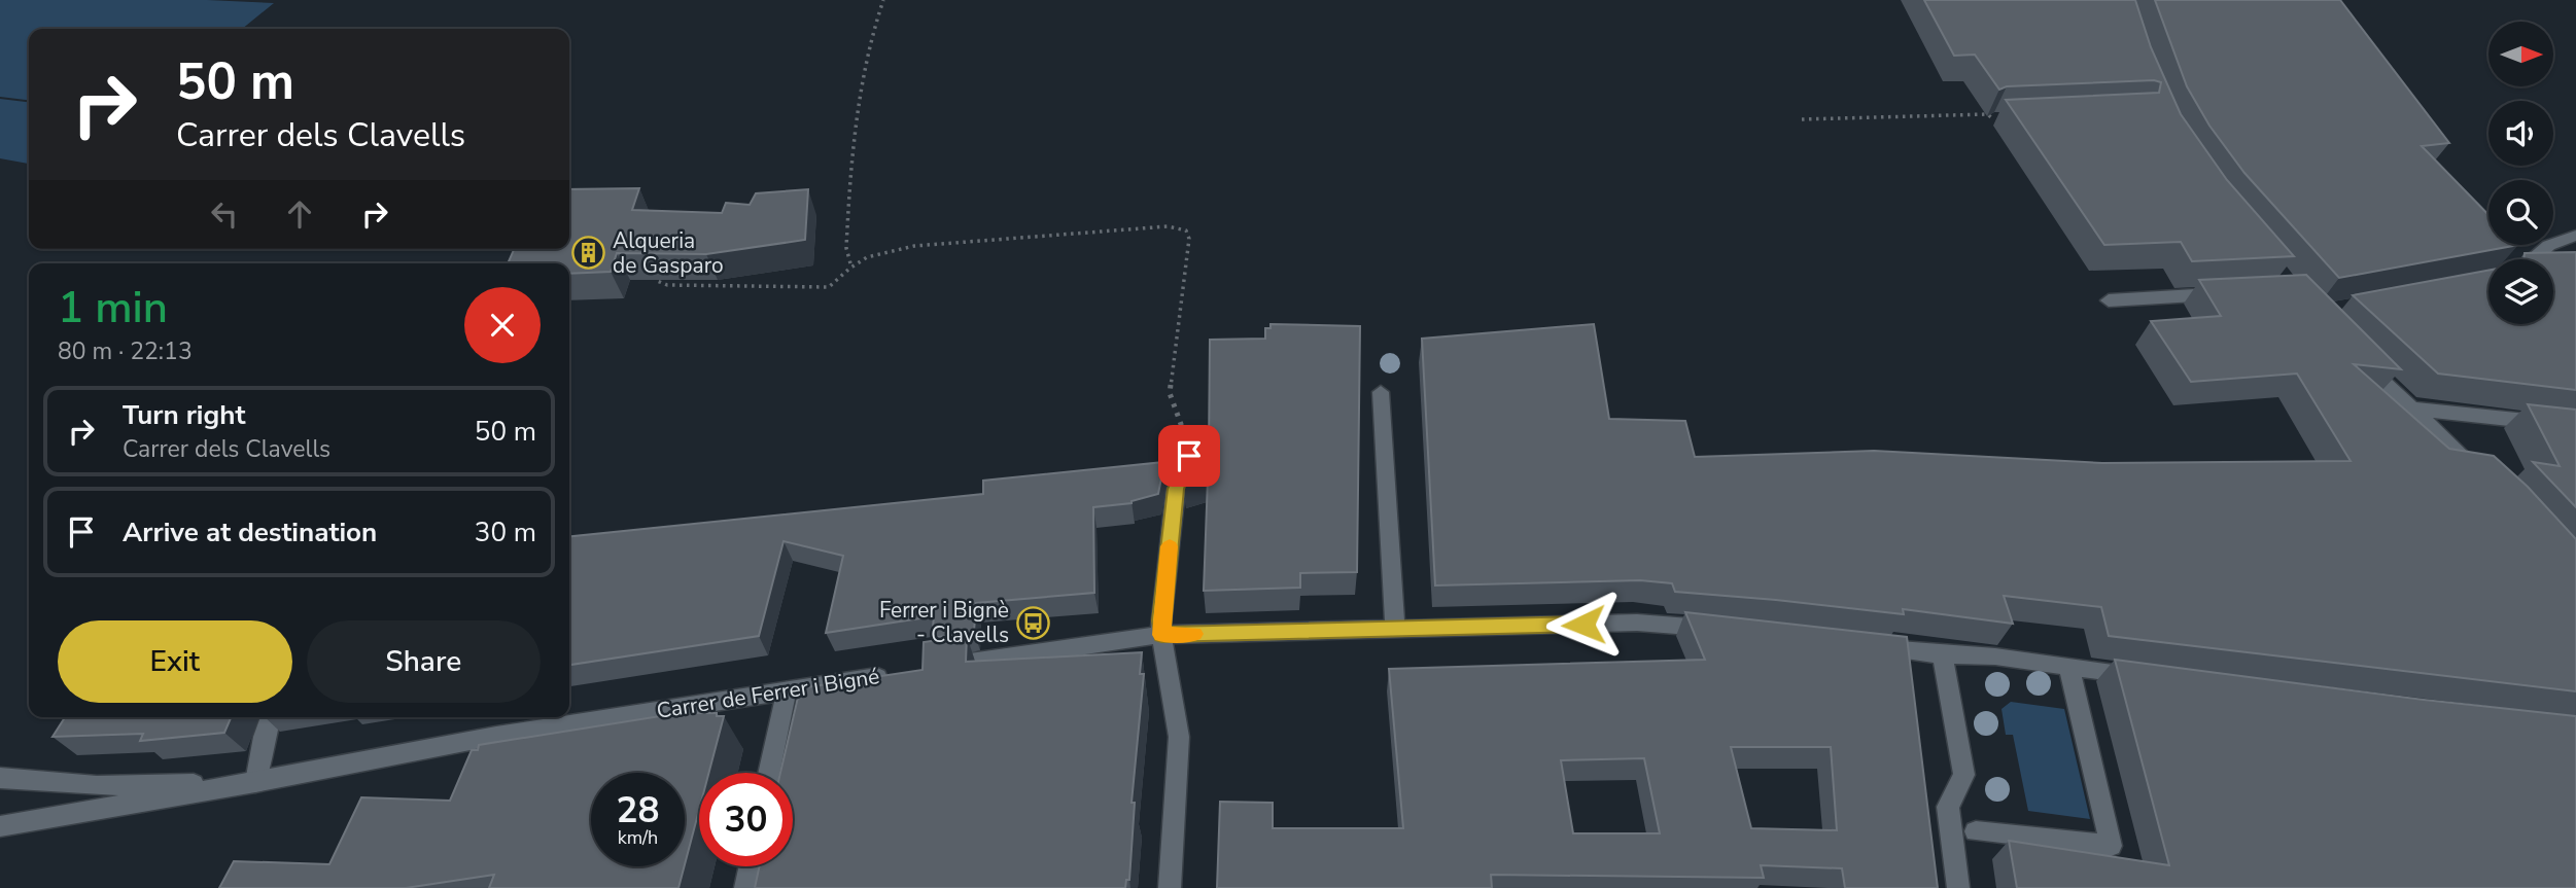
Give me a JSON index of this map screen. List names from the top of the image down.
{
  "streets": {
    "street": ["Carrer de Ferrer i Bigné"]
  },
  "places": {
    "building": ["Alqueria de Gasparo"],
    "bus stop": ["Ferrer i Bignè - Clavells"]
  },
  "north": "right",
  "page": {
    "turn": ["50 m", "Carrer dels Clavells"],
    "heading": ["1 min", "80 m · 22:13"],
    "list": [
      {
        "name": "Turn right",
        "note": "Carrer dels Clavells",
        "value": "50 m"
      },
      {
        "name": "Arrive at destination",
        "value": "30 m"
      }
    ],
    "buttons": ["Exit", "Share"],
    "speed": "28 km/h",
    "limit": "30"
  }
}
